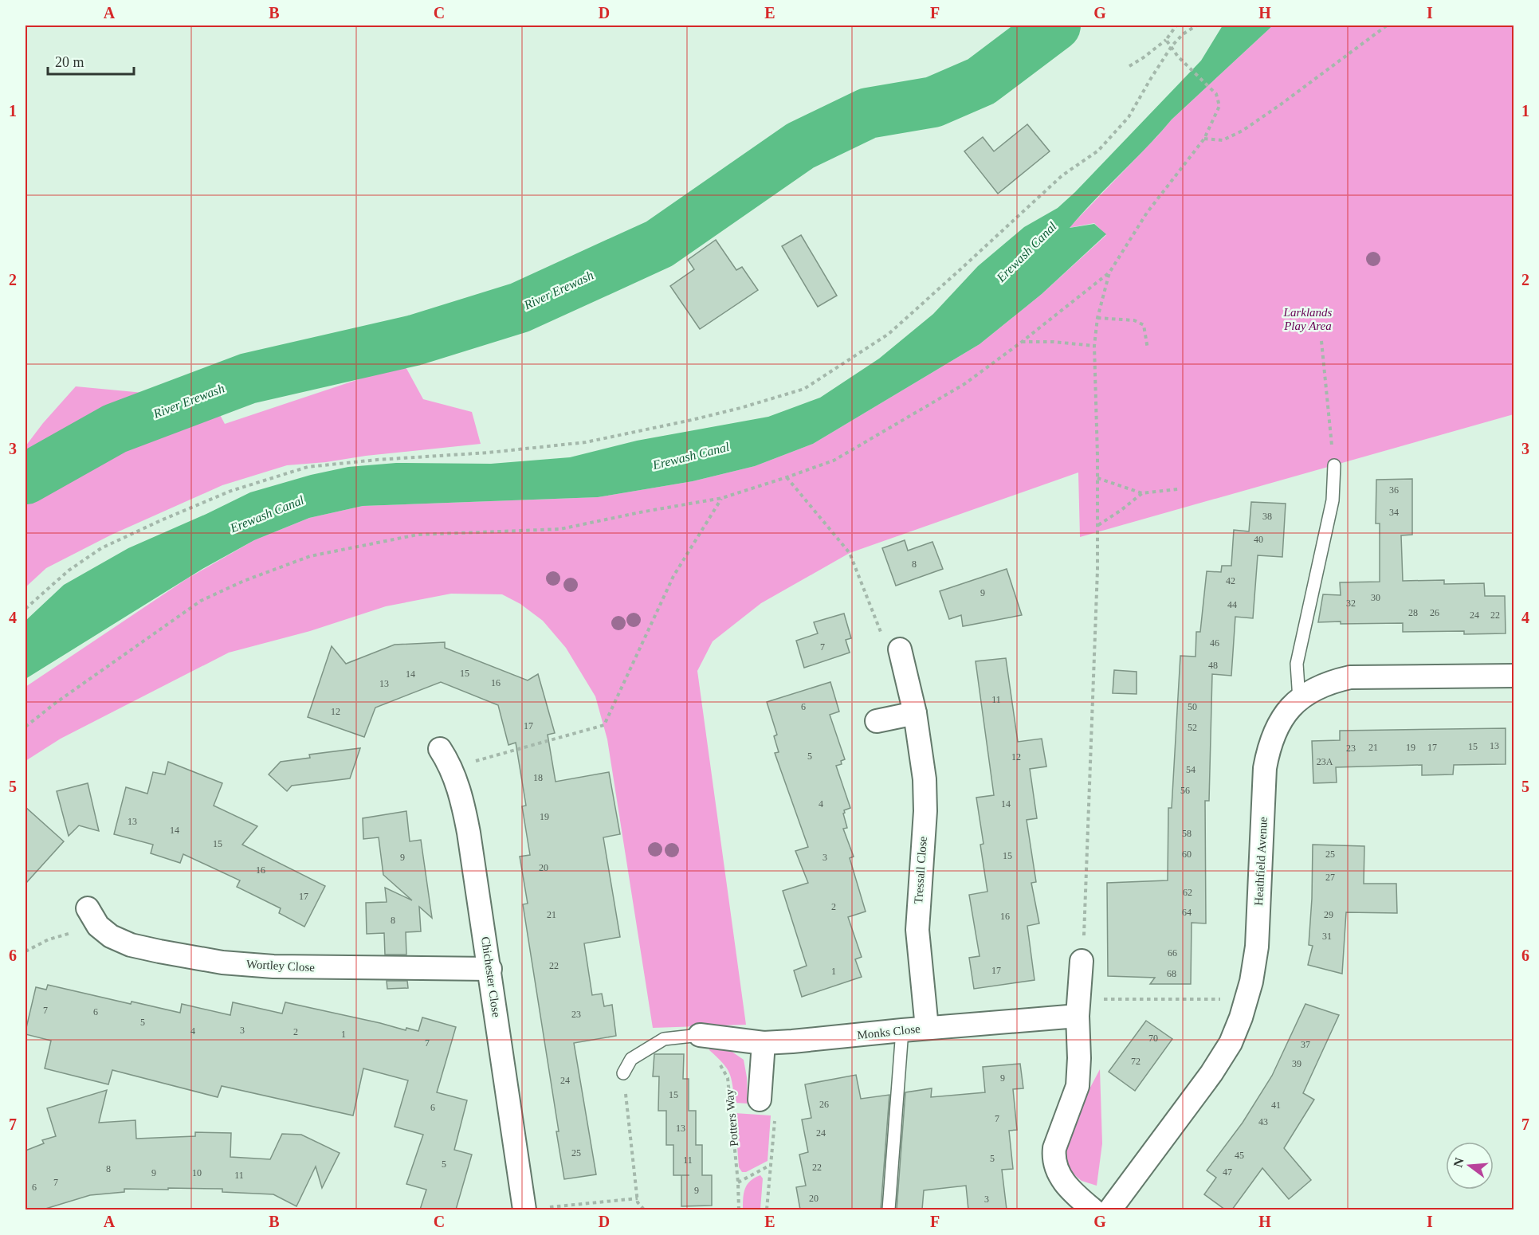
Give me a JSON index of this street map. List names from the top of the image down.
{
  "streets": {
    "street": [
      "Heathfield Avenue",
      "Tressall Close",
      "Wortley Close",
      "Chichester Close",
      "Monks Close"
    ],
    "path": ["Potters Way"]
  },
  "crossings": [
    ["Tressall Close", "Monks Close"],
    ["Wortley Close", "Chichester Close"],
    ["Monks Close", "Potters Way"]
  ],
  "water": ["Erewash Canal", "River Erewash"],
  "parks": ["Larklands Play Area"],
  "house_numbers": [
    "36",
    "34",
    "38",
    "40",
    "8",
    "42",
    "9",
    "30",
    "32",
    "44",
    "28",
    "26",
    "24",
    "22",
    "46",
    "7",
    "48",
    "15",
    "14",
    "16",
    "13",
    "11",
    "6",
    "50",
    "12",
    "17",
    "52",
    "13",
    "15",
    "21",
    "19",
    "17",
    "23",
    "5",
    "12",
    "23A",
    "54",
    "18",
    "56",
    "4",
    "14",
    "19",
    "13",
    "14",
    "58",
    "15",
    "60",
    "25",
    "15",
    "9",
    "3",
    "20",
    "16",
    "27",
    "62",
    "17",
    "2",
    "64",
    "21",
    "29",
    "16",
    "8",
    "31",
    "66",
    "22",
    "17",
    "1",
    "68",
    "7",
    "6",
    "23",
    "5",
    "3",
    "4",
    "2",
    "1",
    "70",
    "7",
    "37",
    "72",
    "39",
    "9",
    "24",
    "15",
    "26",
    "41",
    "6",
    "7",
    "43",
    "13",
    "24",
    "25",
    "45",
    "5",
    "11",
    "5",
    "22",
    "8",
    "47",
    "9",
    "10",
    "11",
    "7",
    "6",
    "9",
    "20",
    "3"
  ],
  "scale_bar": "20 m",
  "north": "left",
  "grid": {
    "columns": [
      "A",
      "B",
      "C",
      "D",
      "E",
      "F",
      "G",
      "H",
      "I"
    ],
    "rows": [
      "1",
      "2",
      "3",
      "4",
      "5",
      "6",
      "7"
    ]
  }
}
